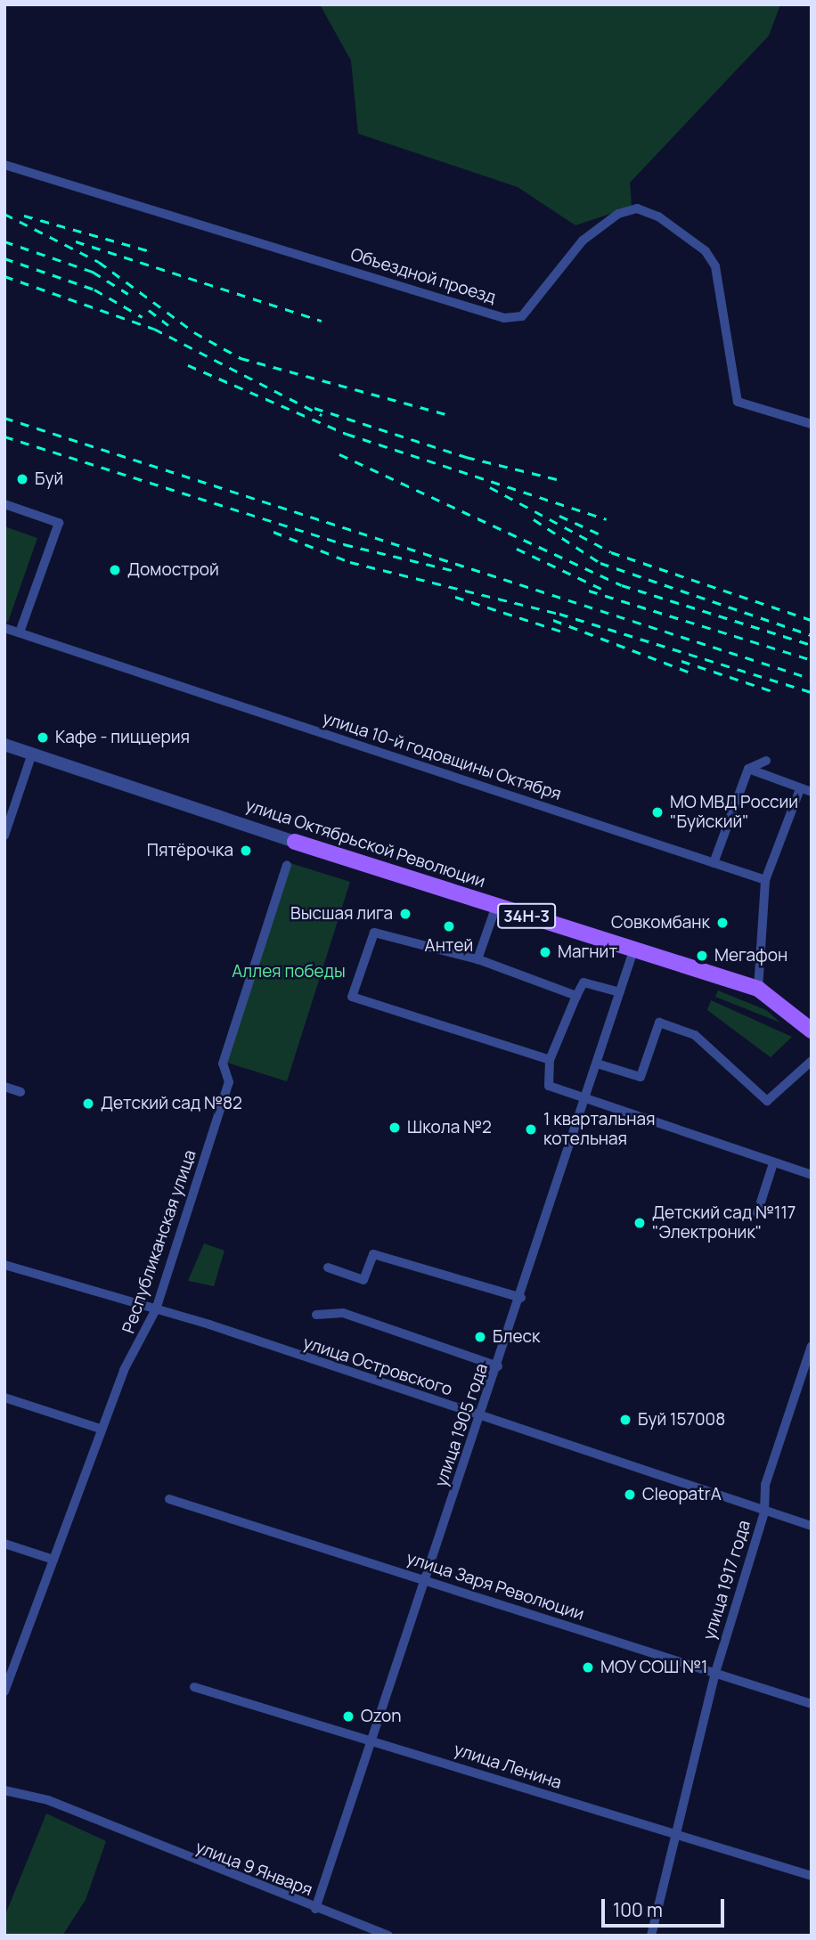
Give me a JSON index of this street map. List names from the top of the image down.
{
  "streets": {
    "main road": ["улица Октябрьской Революции", "34Н-3"],
    "street": [
      "Объездной проезд",
      "улица 10-й годовщины Октября",
      "Республиканская улица",
      "улица Островского",
      "улица 1905 года",
      "улица 1917 года",
      "улица Заря Революции",
      "улица Ленина",
      "улица 9 Января"
    ]
  },
  "crossings": [
    ["улица Октябрьской Революции", "улица 1905 года"],
    ["Республиканская улица", "улица Островского"],
    ["улица Островского", "улица 1905 года"],
    ["улица Островского", "улица 1917 года"],
    ["улица 1905 года", "улица Заря Революции"],
    ["улица 1905 года", "улица Ленина"],
    ["улица 1905 года", "улица 9 Января"],
    ["улица 1917 года", "улица Заря Революции"],
    ["улица 1917 года", "улица Ленина"]
  ],
  "parks": ["Аллея победы"],
  "places": [
    "Буй",
    "Домострой",
    "Кафе - пиццерия",
    "МО МВД России \"Буйский\"",
    "Пятёрочка",
    "Высшая лига",
    "Совкомбанк",
    "Антей",
    "Магнит",
    "Мегафон",
    "Детский сад №82",
    "Школа №2",
    "1 квартальная котельная",
    "Детский сад №117 \"Электроник\"",
    "Блеск",
    "Буй 157008",
    "CleopatrA",
    "МОУ СОШ №1",
    "Ozon"
  ],
  "scale_bar": "100 m"
}
